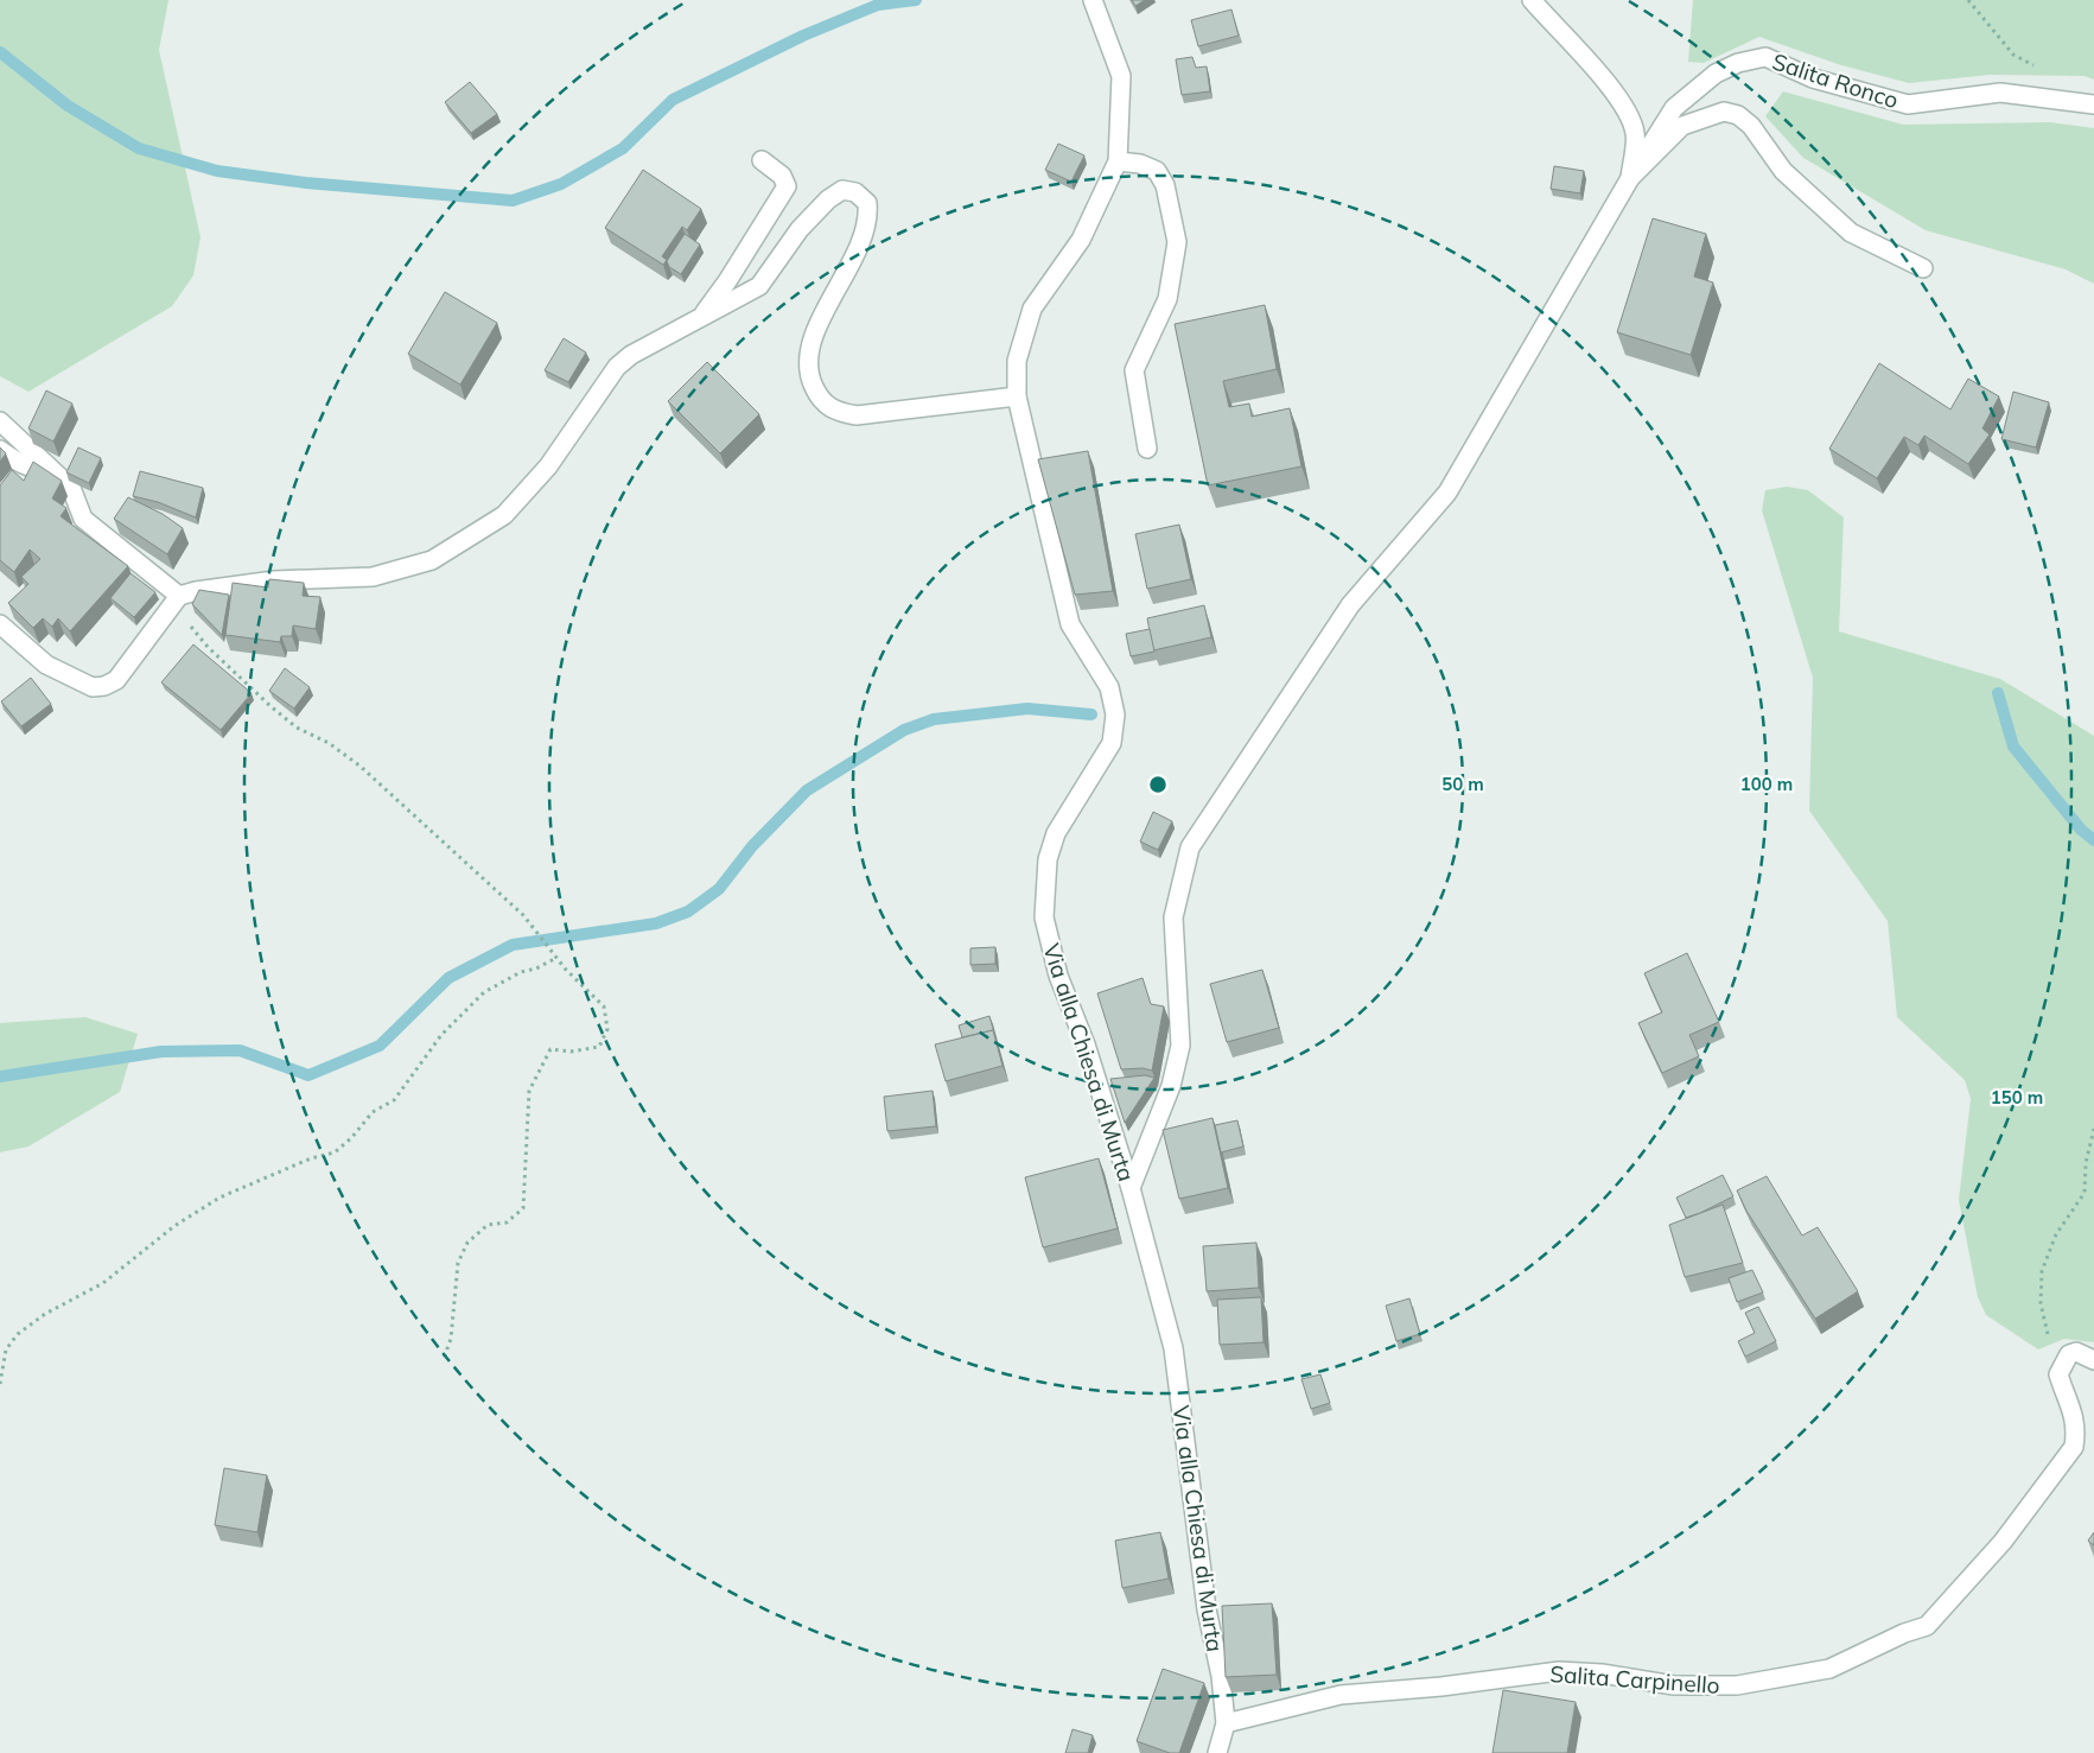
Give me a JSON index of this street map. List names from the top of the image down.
{
  "streets": {
    "street": ["Salita Ronco", "Via alla Chiesa di Murta", "Salita Carpinello"]
  },
  "crossings": [
    ["Via alla Chiesa di Murta", "Salita Carpinello"]
  ],
  "rings": ["50 m", "100 m", "150 m"]
}
